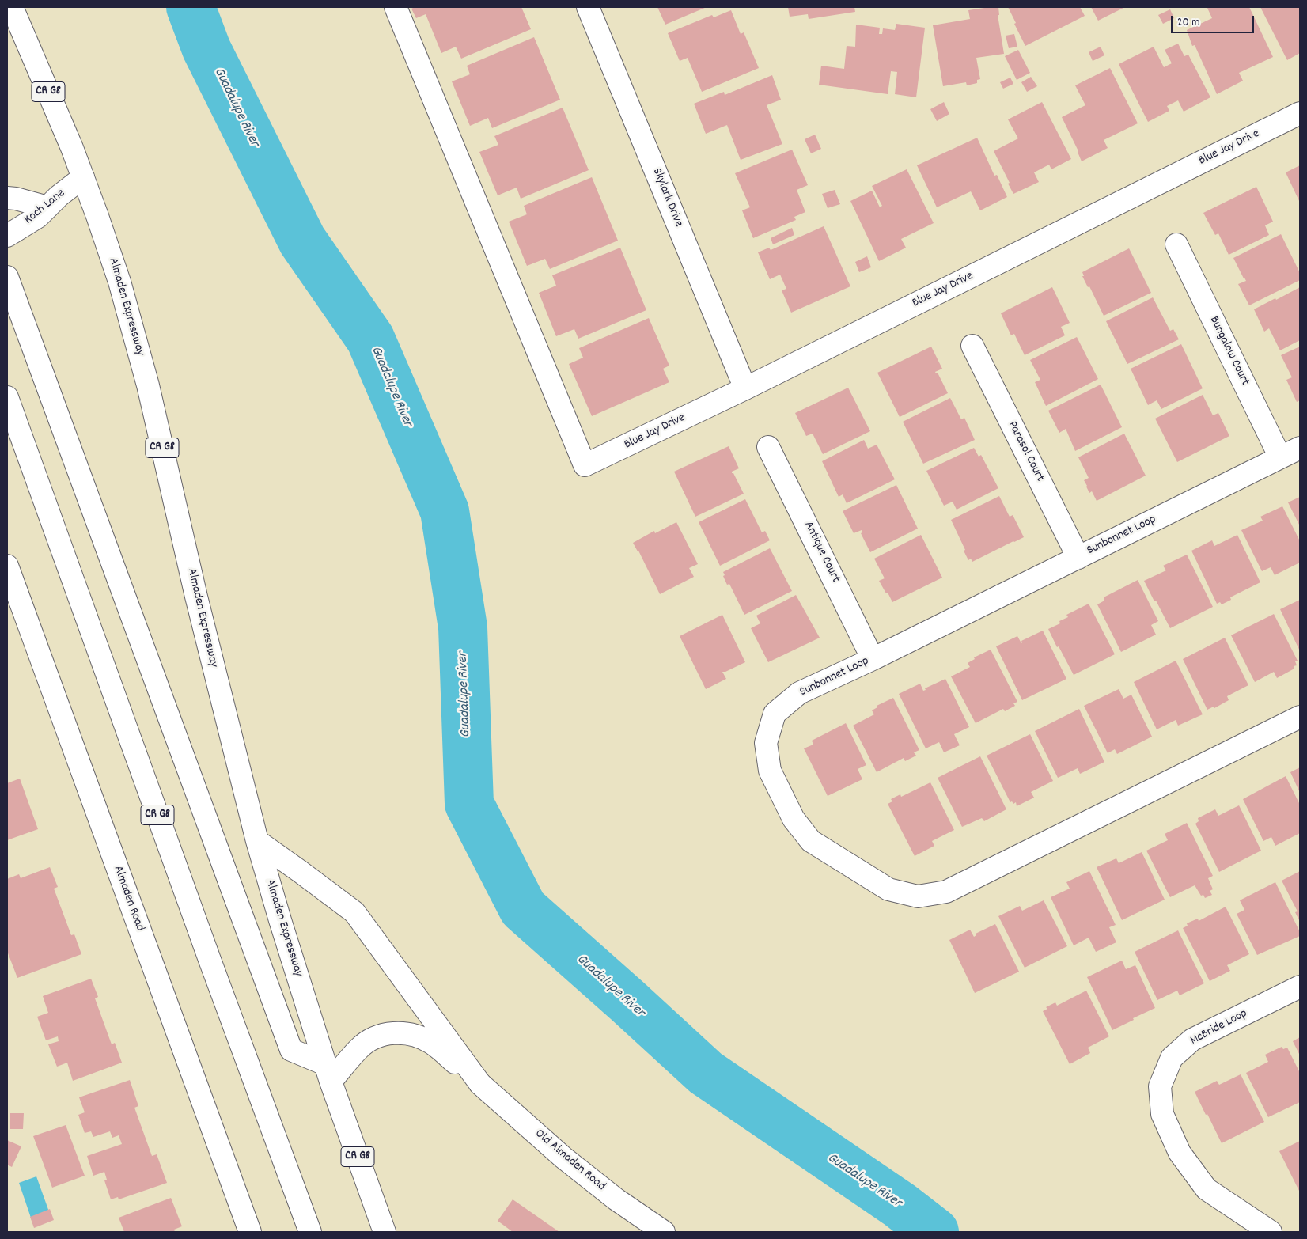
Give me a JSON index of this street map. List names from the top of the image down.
{
  "streets": {
    "street": [
      "CR G8",
      "Blue Jay Drive",
      "Skylark Drive",
      "Koch Lane",
      "Almaden Expressway",
      "Bungalow Court",
      "Parasol Court",
      "Sunbonnet Loop",
      "Antique Court",
      "Almaden Road",
      "McBride Loop",
      "Old Almaden Road"
    ]
  },
  "crossings": [
    ["Blue Jay Drive", "Skylark Drive"],
    ["Koch Lane", "Almaden Expressway"],
    ["Bungalow Court", "Sunbonnet Loop"],
    ["Parasol Court", "Sunbonnet Loop"],
    ["Sunbonnet Loop", "Antique Court"]
  ],
  "water": ["Guadalupe River"],
  "scale_bar": "20 m"
}
